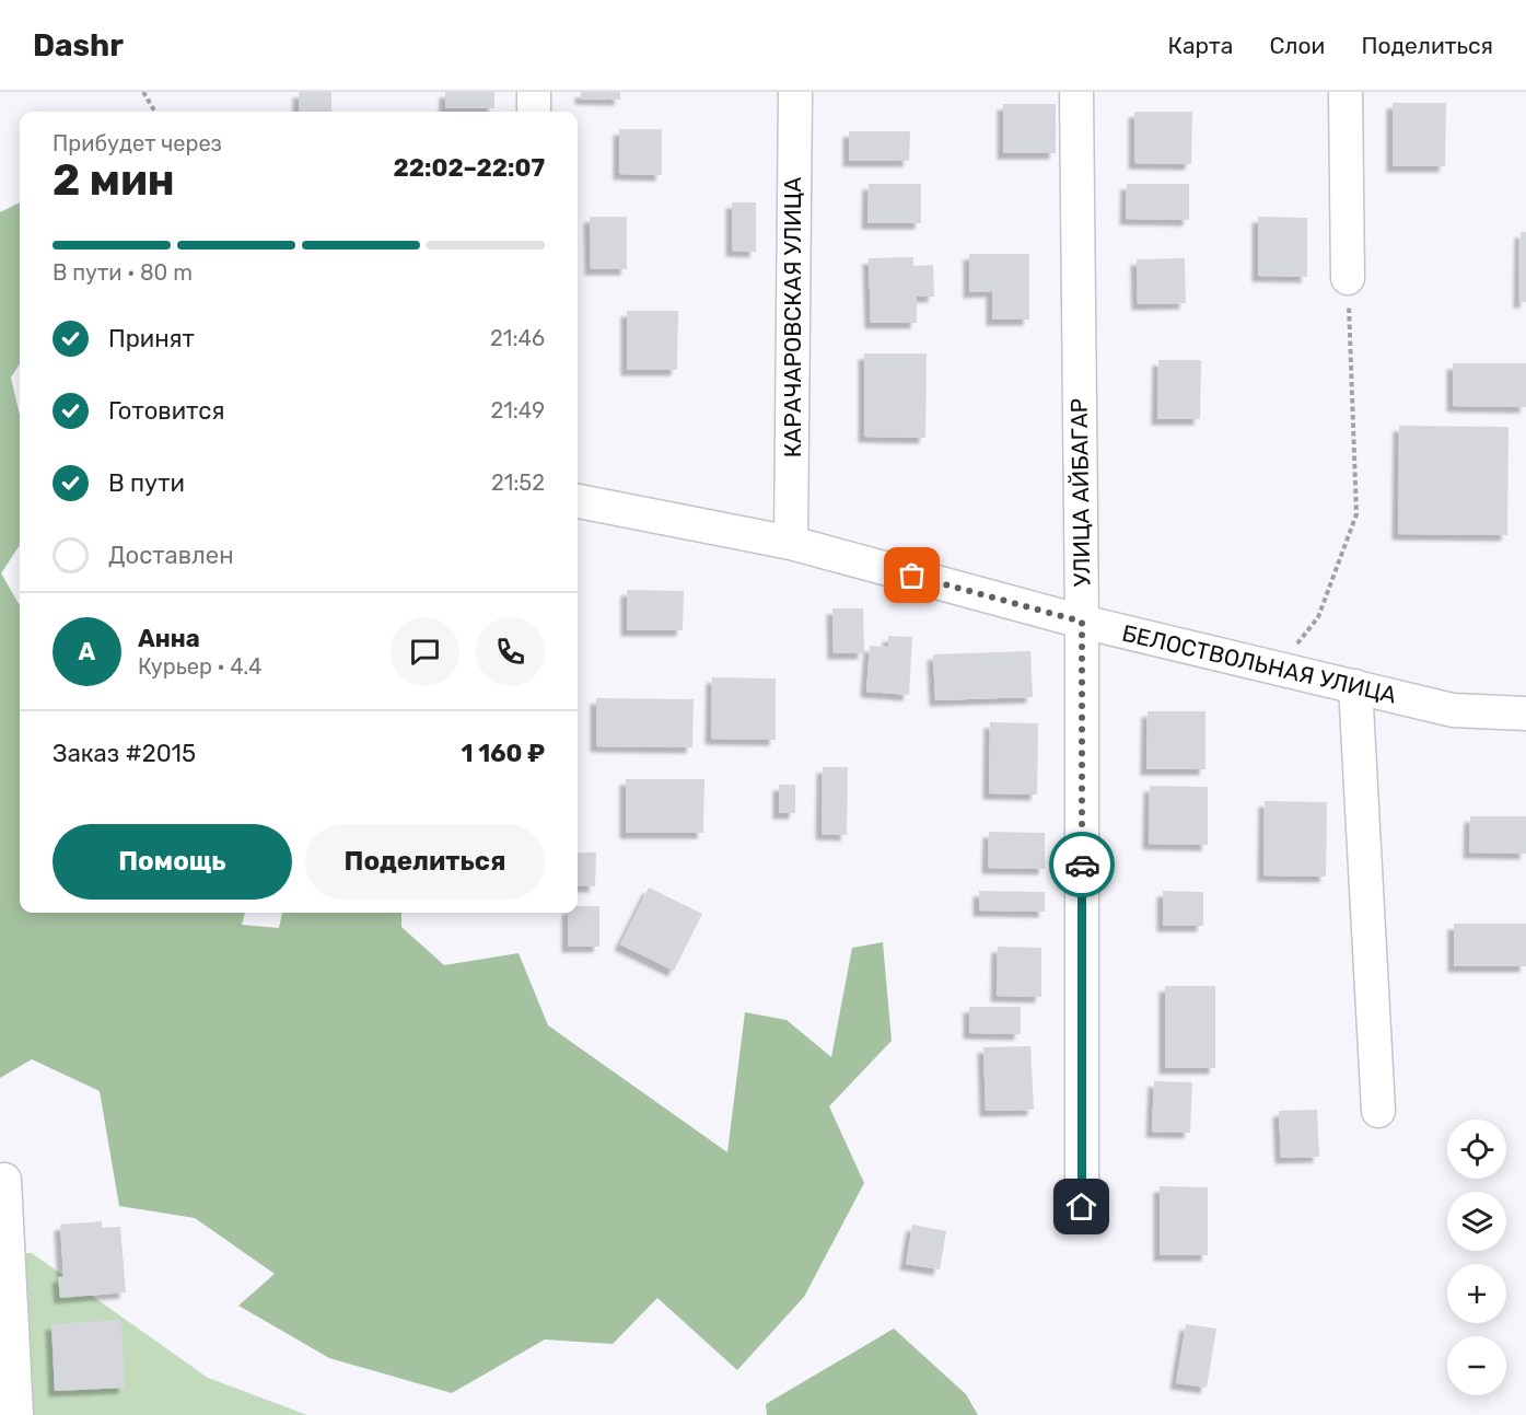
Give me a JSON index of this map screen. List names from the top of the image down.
{
  "streets": {
    "street": ["КАРАЧАРОВСКАЯ УЛИЦА", "УЛИЦА АЙБАГАР", "БЕЛОСТВОЛЬНАЯ УЛИЦА"]
  },
  "crossings": [
    ["КАРАЧАРОВСКАЯ УЛИЦА", "БЕЛОСТВОЛЬНАЯ УЛИЦА"],
    ["УЛИЦА АЙБАГАР", "БЕЛОСТВОЛЬНАЯ УЛИЦА"]
  ],
  "page": {
    "header": "Dashr",
    "nav": ["Карта", "Слои", "Поделиться"],
    "heading": ["2 мин", "Прибудет через", "22:02–22:07"],
    "panel": [
      "Анна",
      "Курьер · 4.4",
      "Заказ #2015",
      "1 160 ₽"
    ],
    "bar": "В пути · 80 m",
    "list": [
      ["Принят", "21:46"],
      ["Готовится", "21:49"],
      ["В пути", "21:52"],
      "Доставлен"
    ],
    "round": "А",
    "buttons": ["Помощь", "Поделиться"],
    "map_buttons": ["+", "−"]
  }
}
